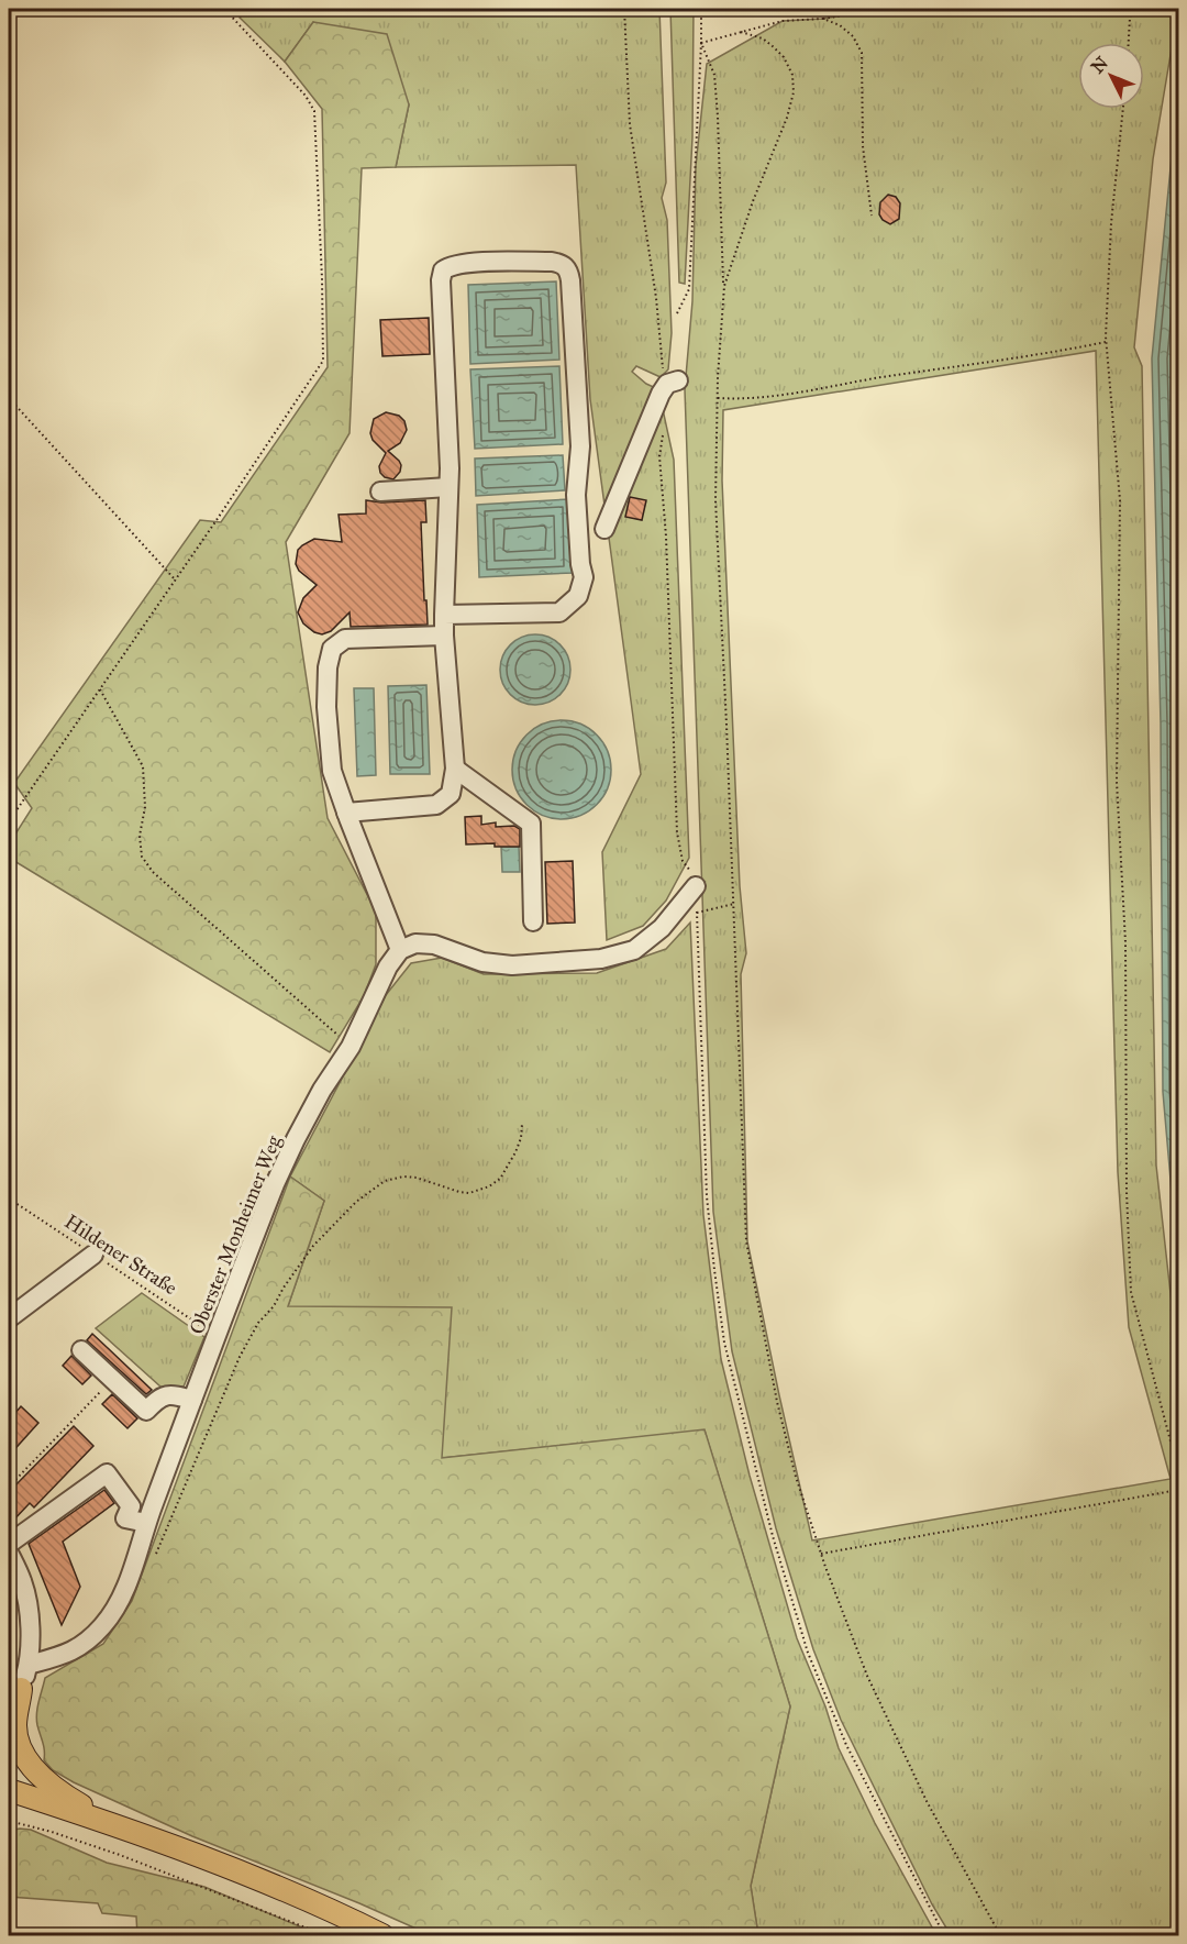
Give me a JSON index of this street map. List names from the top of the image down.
{
  "streets": {
    "street": ["Oberster Monheimer Weg"],
    "path": ["Hildener Straße"]
  },
  "crossings": [
    ["Oberster Monheimer Weg", "Hildener Straße"]
  ],
  "north": "top left"
}
